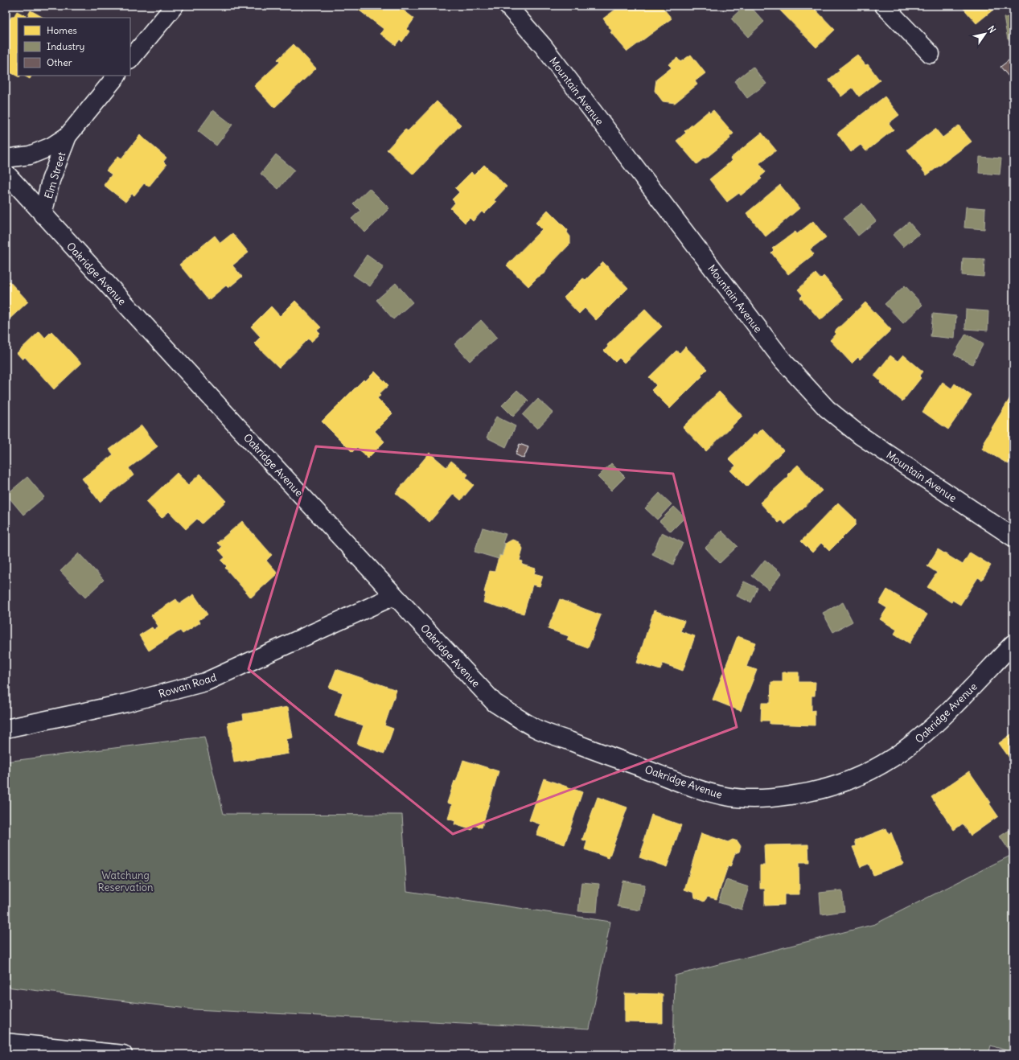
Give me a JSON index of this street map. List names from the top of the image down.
{
  "streets": {
    "street": [
      "Mountain Avenue",
      "Elm Street",
      "Oakridge Avenue",
      "Rowan Road"
    ]
  },
  "crossings": [
    ["Elm Street", "Oakridge Avenue"],
    ["Oakridge Avenue", "Rowan Road"]
  ],
  "parks": ["Watchung Reservation"],
  "legend": ["Homes", "Industry", "Other"],
  "north": "top right"
}
